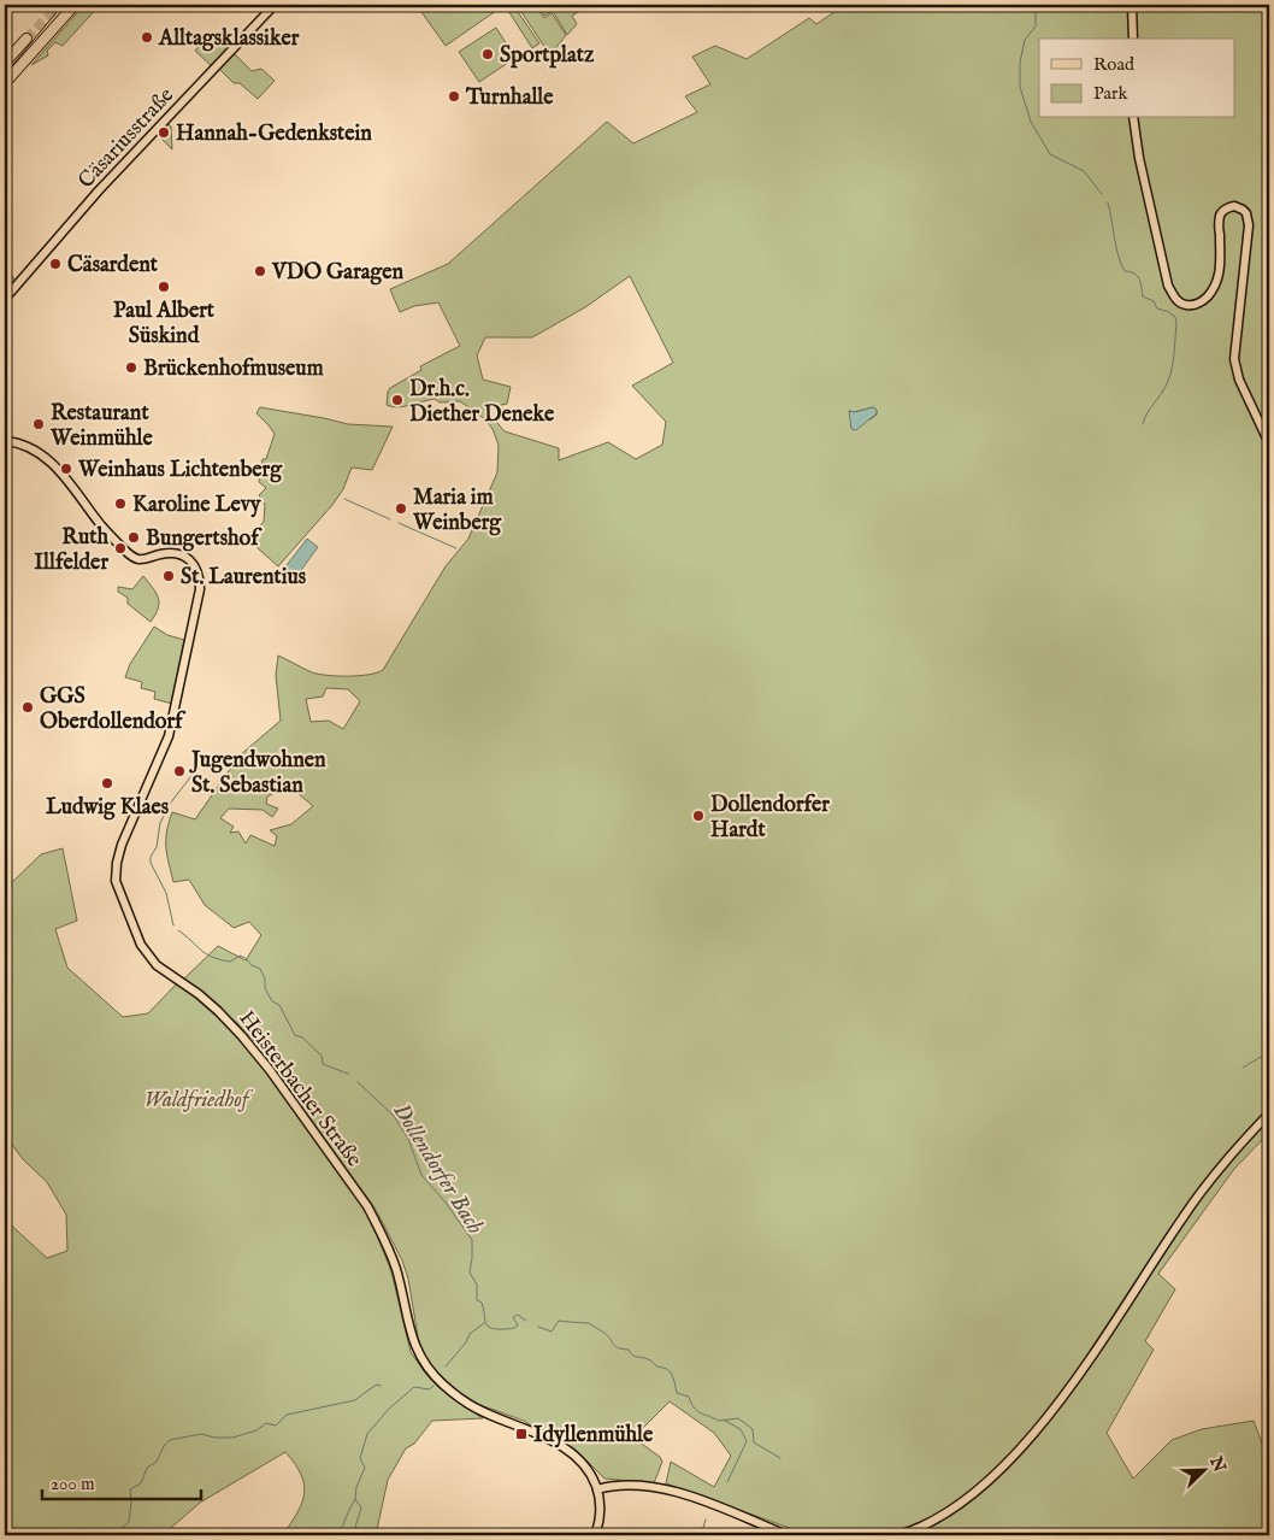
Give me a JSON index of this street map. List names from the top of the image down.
{
  "streets": {
    "main road": ["Cäsariusstraße", "Heisterbacher Straße"]
  },
  "water": ["Dollendorfer Bach"],
  "parks": ["Waldfriedhof"],
  "places": {
    "other": [
      "Alltagsklassiker",
      "Sportplatz",
      "Turnhalle",
      "Hannah-Gedenkstein",
      "Cäsardent",
      "VDO Garagen",
      "Paul Albert Süskind",
      "Brückenhofmuseum",
      "Dr.h.c. Diether Deneke",
      "Restaurant Weinmühle",
      "Weinhaus Lichtenberg",
      "Karoline Levy",
      "Maria im Weinberg",
      "Bungertshof",
      "Ruth Illfelder",
      "St. Laurentius",
      "GGS Oberdollendorf",
      "Jugendwohnen St. Sebastian",
      "Ludwig Klaes",
      "Dollendorfer Hardt"
    ],
    "transit": ["Idyllenmühle"]
  },
  "legend": ["Road", "Park"],
  "scale_bar": "200 m",
  "north": "top right"
}
